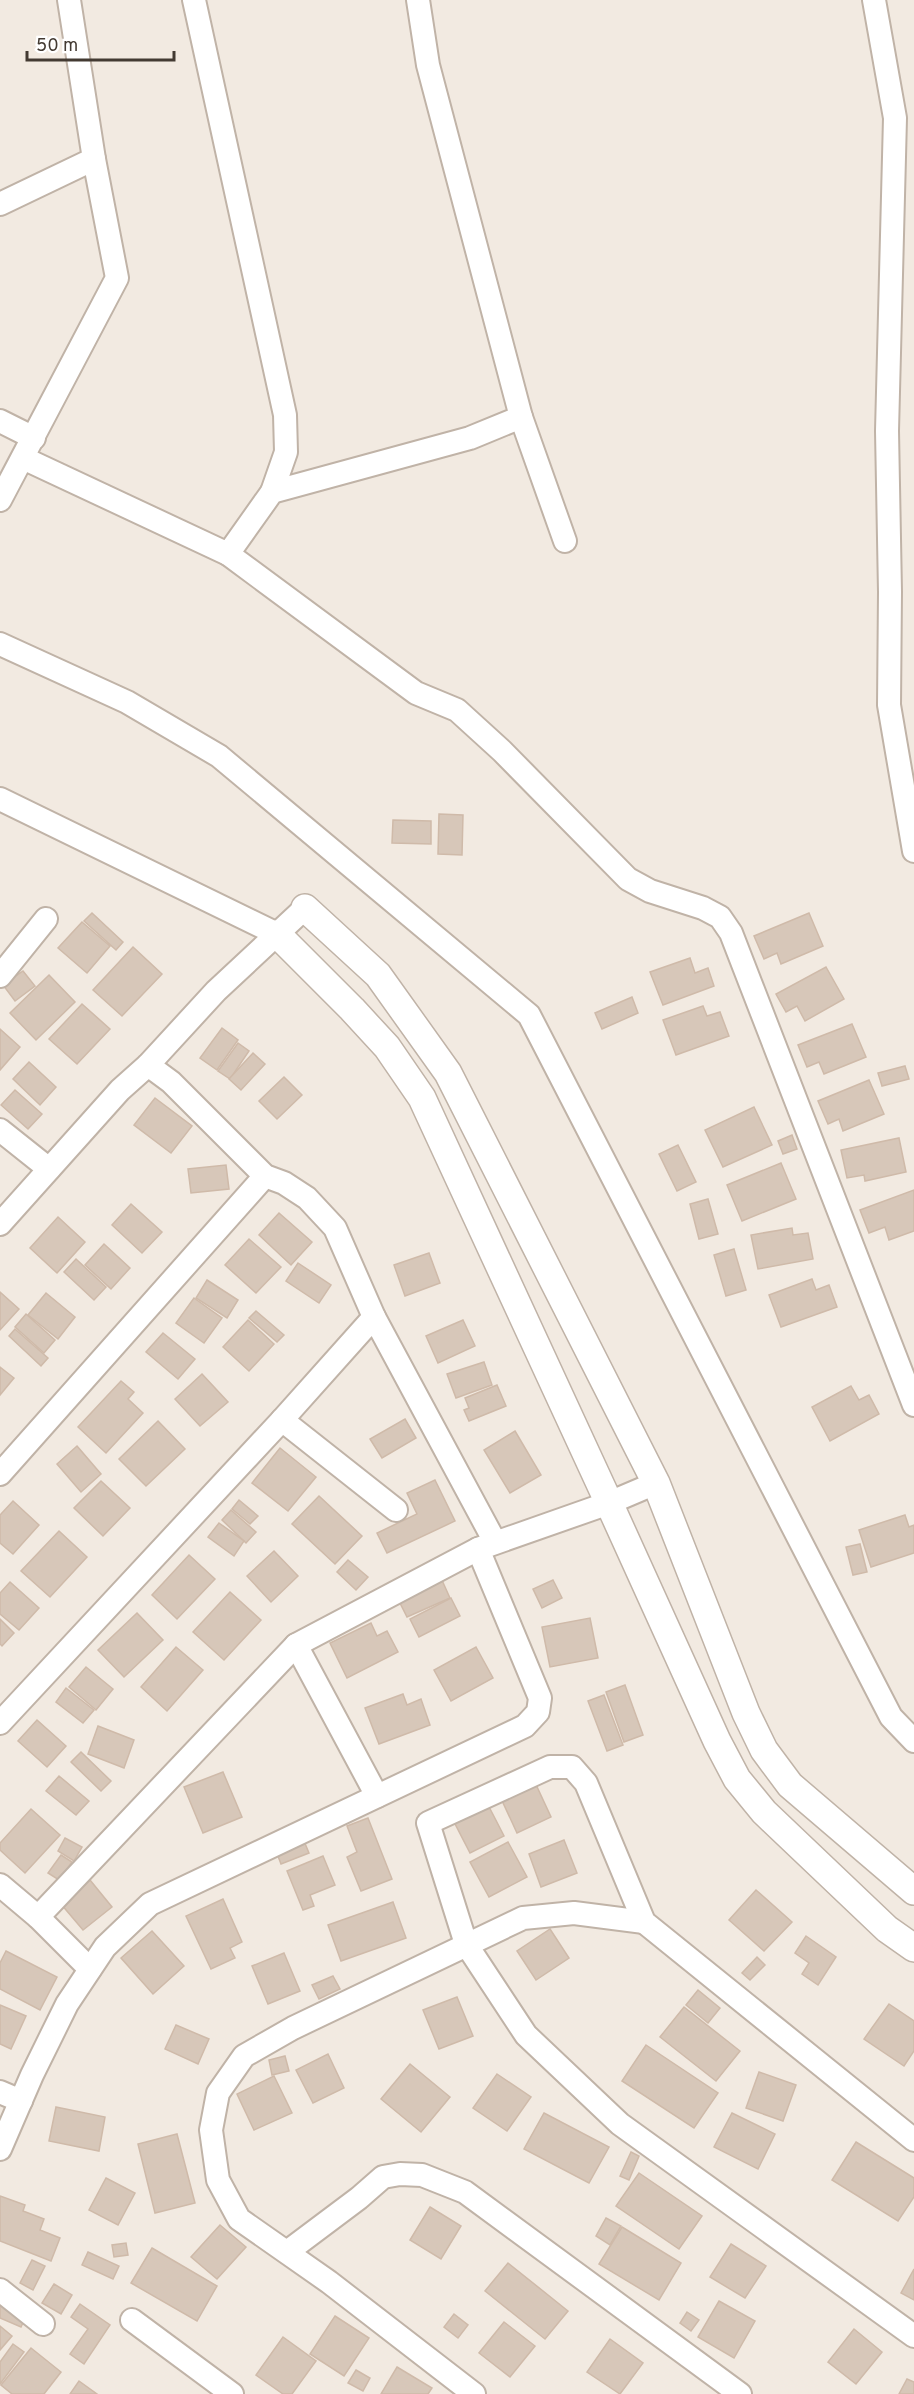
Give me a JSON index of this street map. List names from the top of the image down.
{
  "scale_bar": "50 m"
}
